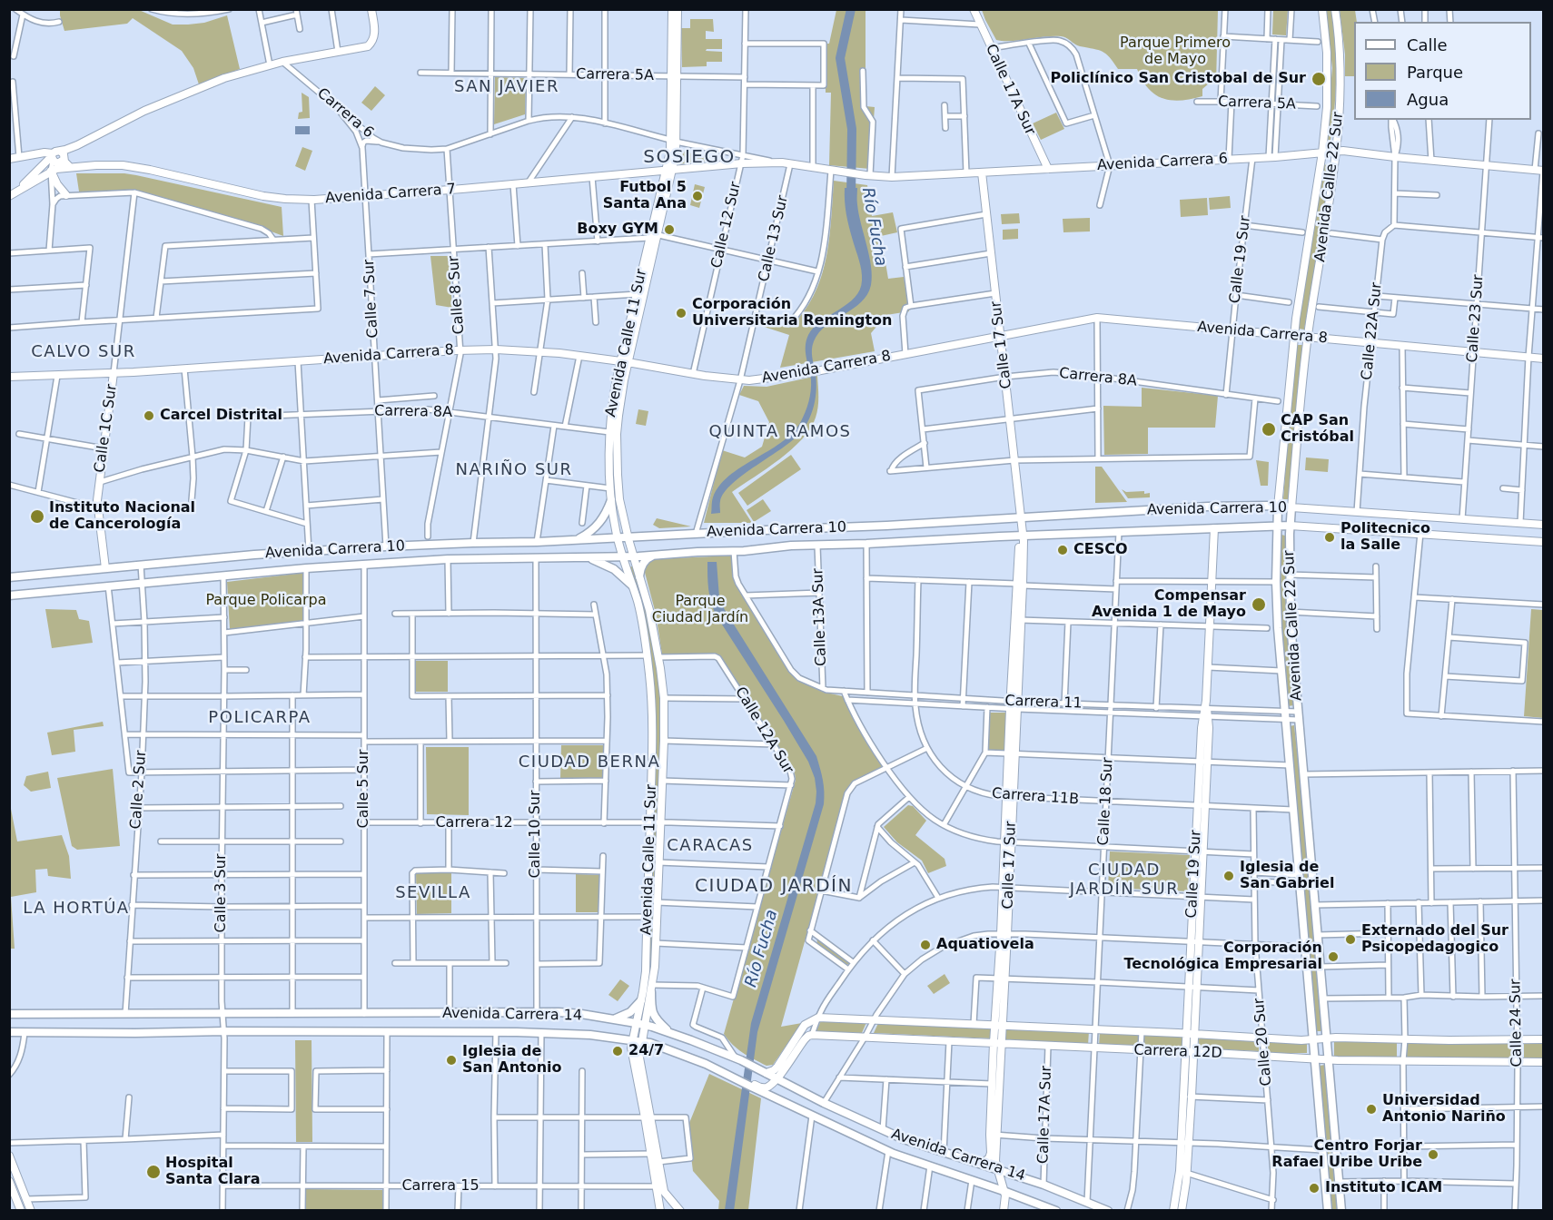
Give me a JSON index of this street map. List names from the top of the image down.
{
  "streets": {
    "main road": [
      "Calle 17A Sur",
      "Avenida Carrera 6",
      "Avenida Calle 22 Sur",
      "Avenida Carrera 7",
      "Calle 19 Sur",
      "Avenida Carrera 8",
      "Avenida Calle 11 Sur",
      "Calle 17 Sur",
      "Calle 1C Sur",
      "Avenida Carrera 10",
      "Avenida Carrera 14",
      "Carrera 12D"
    ],
    "street": [
      "Carrera 5A",
      "Carrera 6",
      "Calle 12 Sur",
      "Calle 13 Sur",
      "Calle 8 Sur",
      "Calle 7 Sur",
      "Calle 23 Sur",
      "Calle 22A Sur",
      "Carrera 8A",
      "Calle 13A Sur",
      "Carrera 11",
      "Calle 12A Sur",
      "Calle 5 Sur",
      "Calle 2 Sur",
      "Carrera 11B",
      "Calle 18 Sur",
      "Carrera 12",
      "Calle 10 Sur",
      "Calle 3 Sur",
      "Calle 24 Sur",
      "Calle 20 Sur",
      "Carrera 15"
    ]
  },
  "crossings": [
    ["Carrera 5A", "Calle 12 Sur"],
    ["Carrera 5A", "Avenida Calle 11 Sur"],
    ["Calle 17A Sur", "Avenida Carrera 6"],
    ["Calle 17A Sur", "Avenida Carrera 14"],
    ["Calle 17A Sur", "Carrera 12D"],
    ["Carrera 6", "Avenida Carrera 6"],
    ["Carrera 6", "Avenida Carrera 7"],
    ["Carrera 6", "Calle 12 Sur"],
    ["Carrera 6", "Calle 8 Sur"],
    ["Carrera 6", "Calle 7 Sur"],
    ["Carrera 6", "Avenida Calle 11 Sur"],
    ["Avenida Carrera 6", "Avenida Calle 22 Sur"],
    ["Avenida Carrera 6", "Avenida Carrera 7"],
    ["Avenida Carrera 6", "Calle 13 Sur"],
    ["Avenida Carrera 6", "Calle 19 Sur"],
    ["Avenida Carrera 6", "Calle 23 Sur"],
    ["Avenida Carrera 6", "Calle 17 Sur"],
    ["Avenida Calle 22 Sur", "Avenida Carrera 8"],
    ["Avenida Calle 22 Sur", "Avenida Carrera 10"],
    ["Avenida Calle 22 Sur", "Carrera 11"],
    ["Avenida Calle 22 Sur", "Carrera 11B"],
    ["Avenida Calle 22 Sur", "Carrera 12D"],
    ["Avenida Carrera 7", "Calle 12 Sur"],
    ["Avenida Carrera 7", "Calle 8 Sur"],
    ["Avenida Carrera 7", "Calle 7 Sur"],
    ["Avenida Carrera 7", "Avenida Calle 11 Sur"],
    ["Calle 12 Sur", "Avenida Carrera 8"],
    ["Calle 13 Sur", "Avenida Carrera 8"],
    ["Calle 13 Sur", "Avenida Carrera 10"],
    ["Calle 19 Sur", "Avenida Carrera 8"],
    ["Calle 19 Sur", "Carrera 8A"],
    ["Calle 19 Sur", "Avenida Carrera 10"],
    ["Calle 19 Sur", "Carrera 11"],
    ["Calle 19 Sur", "Carrera 11B"],
    ["Calle 19 Sur", "Carrera 12D"],
    ["Calle 8 Sur", "Avenida Carrera 8"],
    ["Calle 8 Sur", "Carrera 8A"],
    ["Calle 7 Sur", "Avenida Carrera 8"],
    ["Calle 7 Sur", "Carrera 8A"],
    ["Calle 7 Sur", "Avenida Carrera 10"],
    ["Calle 23 Sur", "Avenida Carrera 8"],
    ["Calle 23 Sur", "Avenida Carrera 10"],
    ["Calle 22A Sur", "Avenida Carrera 8"],
    ["Calle 22A Sur", "Avenida Carrera 10"],
    ["Avenida Carrera 8", "Avenida Calle 11 Sur"],
    ["Avenida Carrera 8", "Calle 17 Sur"],
    ["Avenida Carrera 8", "Calle 1C Sur"],
    ["Avenida Calle 11 Sur", "Carrera 8A"],
    ["Avenida Calle 11 Sur", "Avenida Carrera 10"],
    ["Avenida Calle 11 Sur", "Calle 12A Sur"],
    ["Avenida Calle 11 Sur", "Carrera 12"],
    ["Avenida Calle 11 Sur", "Avenida Carrera 14"],
    ["Avenida Calle 11 Sur", "Carrera 15"],
    ["Calle 17 Sur", "Carrera 8A"],
    ["Calle 17 Sur", "Avenida Carrera 10"],
    ["Calle 17 Sur", "Carrera 11"],
    ["Calle 17 Sur", "Carrera 11B"],
    ["Calle 17 Sur", "Avenida Carrera 14"],
    ["Calle 17 Sur", "Carrera 12D"],
    ["Calle 1C Sur", "Avenida Carrera 10"],
    ["Avenida Carrera 10", "Calle 13A Sur"],
    ["Avenida Carrera 10", "Calle 5 Sur"],
    ["Avenida Carrera 10", "Calle 2 Sur"],
    ["Avenida Carrera 10", "Calle 18 Sur"],
    ["Avenida Carrera 10", "Calle 10 Sur"],
    ["Avenida Carrera 10", "Calle 3 Sur"],
    ["Calle 13A Sur", "Carrera 11"],
    ["Carrera 11", "Carrera 11B"],
    ["Carrera 11", "Calle 18 Sur"],
    ["Calle 12A Sur", "Carrera 12"],
    ["Calle 5 Sur", "Carrera 12"],
    ["Calle 5 Sur", "Avenida Carrera 14"],
    ["Calle 2 Sur", "Avenida Carrera 14"],
    ["Carrera 11B", "Calle 18 Sur"],
    ["Carrera 11B", "Calle 20 Sur"],
    ["Calle 18 Sur", "Avenida Carrera 14"],
    ["Calle 18 Sur", "Carrera 12D"],
    ["Carrera 12", "Calle 10 Sur"],
    ["Calle 10 Sur", "Avenida Carrera 14"],
    ["Calle 3 Sur", "Avenida Carrera 14"],
    ["Calle 3 Sur", "Carrera 15"],
    ["Calle 24 Sur", "Carrera 12D"],
    ["Calle 20 Sur", "Carrera 12D"]
  ],
  "districts": [
    "SAN JAVIER",
    "SOSIEGO",
    "CALVO SUR",
    "QUINTA RAMOS",
    "NARIÑO SUR",
    "POLICARPA",
    "CIUDAD BERNA",
    "CARACAS",
    "CIUDAD JARDÍN SUR",
    "CIUDAD JARDÍN",
    "SEVILLA",
    "LA HORTÚA"
  ],
  "water": ["Río Fucha"],
  "parks": ["Parque Primero de Mayo", "Parque Policarpa", "Parque Ciudad Jardín"],
  "places": [
    "Policlínico San Cristobal de Sur",
    "Futbol 5 Santa Ana",
    "Boxy GYM",
    "Corporación Universitaria Remington",
    "Carcel Distrital",
    "CAP San Cristóbal",
    "Instituto Nacional de Cancerología",
    "Politecnico la Salle",
    "CESCO",
    "Compensar Avenida 1 de Mayo",
    "Iglesia de San Gabriel",
    "Externado del Sur Psicopedagogico",
    "Aquatiovela",
    "Corporación Tecnológica Empresarial",
    "24/7",
    "Iglesia de San Antonio",
    "Universidad Antonio Nariño",
    "Centro Forjar Rafael Uribe Uribe",
    "Hospital Santa Clara",
    "Instituto ICAM"
  ],
  "legend": ["Calle", "Parque", "Agua"]
}
